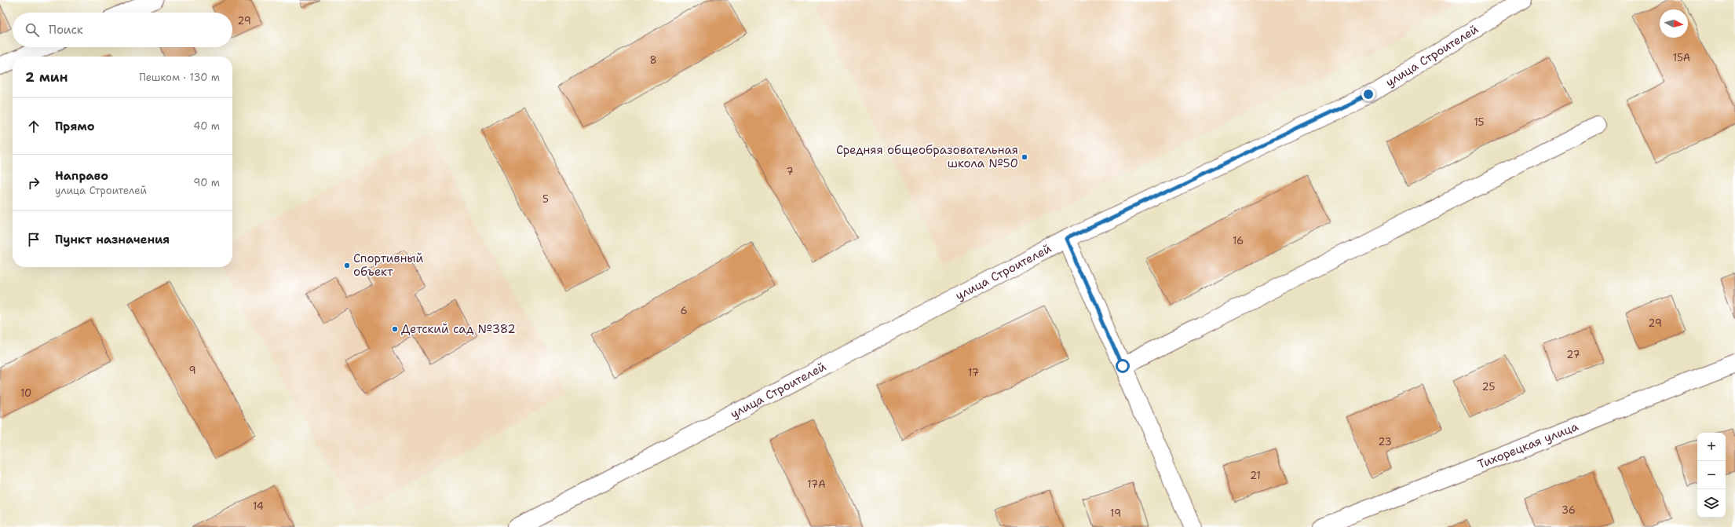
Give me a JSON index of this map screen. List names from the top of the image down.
{
  "streets": {
    "street": ["улица Строителей", "Тихорецкая улица"]
  },
  "places": ["Средняя общеобразовательная школа №50", "Спортивный объект", "Детский сад №382"],
  "house_numbers": [
    "29",
    "15А",
    "8",
    "15",
    "7",
    "5",
    "16",
    "6",
    "29",
    "27",
    "9",
    "17",
    "25",
    "10",
    "23",
    "21",
    "17А",
    "14",
    "36",
    "19"
  ],
  "north": "right",
  "page": {
    "search": "Поиск",
    "heading": ["2 мин", "Пешком · 130 m"],
    "list": [
      ["Прямо", "40 m"],
      ["Направо", "улица Строителей", "90 m"],
      "Пункт назначения"
    ],
    "map_buttons": ["+", "−"]
  }
}
